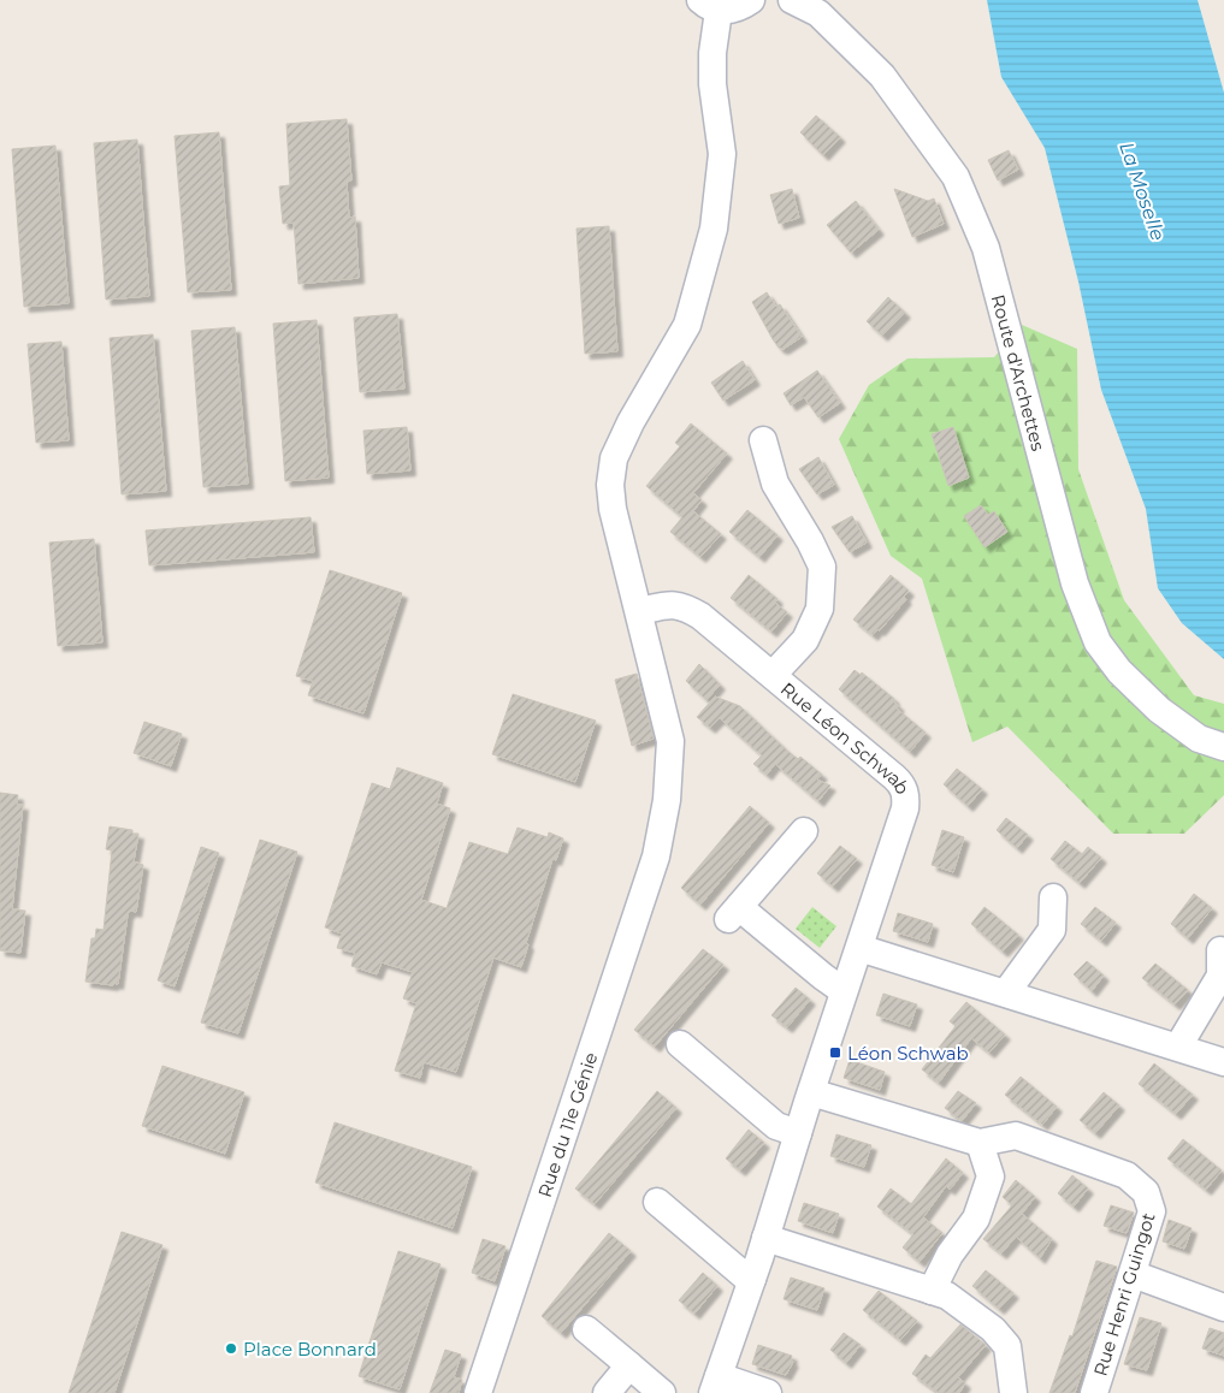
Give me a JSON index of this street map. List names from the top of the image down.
{
  "streets": {
    "street": [
      "Route d'Archettes",
      "Rue Léon Schwab",
      "Rue du 11e Génie",
      "Rue Henri Guingot"
    ]
  },
  "crossings": [
    ["Rue Léon Schwab", "Rue du 11e Génie"],
    ["Rue Léon Schwab", "Rue Henri Guingot"]
  ],
  "water": ["La Moselle"],
  "places": {
    "transit": ["Léon Schwab"],
    "other": ["Place Bonnard"]
  }
}
